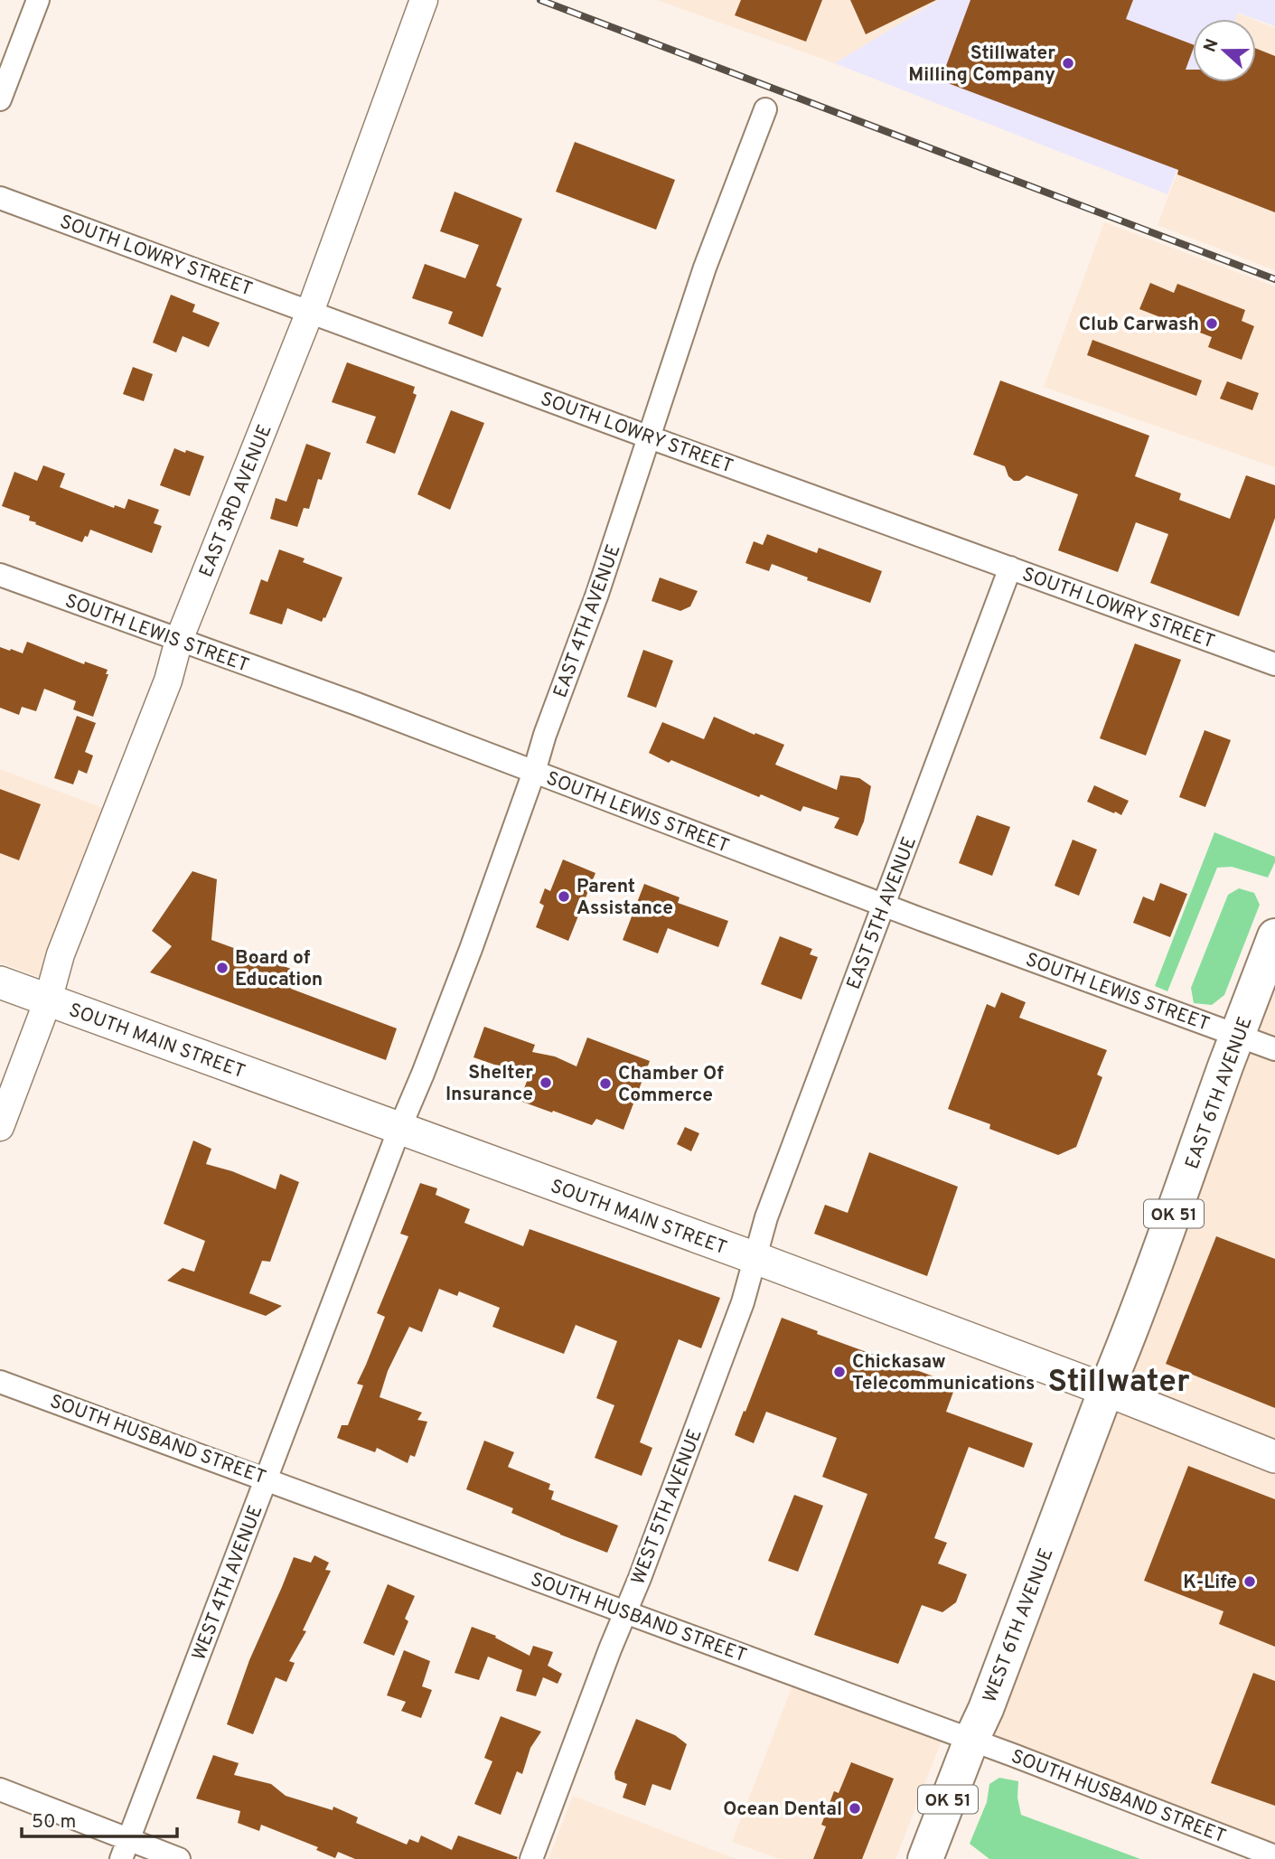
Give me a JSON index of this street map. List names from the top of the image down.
{
  "streets": {
    "highway": ["EAST 6TH AVENUE", "OK 51", "WEST 6TH AVENUE"],
    "main road": ["SOUTH MAIN STREET"],
    "street": [
      "SOUTH LOWRY STREET",
      "EAST 3RD AVENUE",
      "EAST 4TH AVENUE",
      "SOUTH LEWIS STREET",
      "EAST 5TH AVENUE",
      "SOUTH HUSBAND STREET",
      "WEST 5TH AVENUE",
      "WEST 4TH AVENUE"
    ]
  },
  "crossings": [
    ["SOUTH LOWRY STREET", "EAST 3RD AVENUE"],
    ["SOUTH LOWRY STREET", "EAST 4TH AVENUE"],
    ["SOUTH LOWRY STREET", "EAST 5TH AVENUE"],
    ["EAST 3RD AVENUE", "SOUTH LEWIS STREET"],
    ["EAST 3RD AVENUE", "SOUTH MAIN STREET"],
    ["EAST 4TH AVENUE", "SOUTH LEWIS STREET"],
    ["EAST 4TH AVENUE", "SOUTH MAIN STREET"],
    ["EAST 4TH AVENUE", "WEST 4TH AVENUE"],
    ["SOUTH LEWIS STREET", "EAST 5TH AVENUE"],
    ["SOUTH LEWIS STREET", "EAST 6TH AVENUE"],
    ["EAST 5TH AVENUE", "SOUTH MAIN STREET"],
    ["EAST 5TH AVENUE", "WEST 5TH AVENUE"],
    ["SOUTH MAIN STREET", "EAST 6TH AVENUE"],
    ["SOUTH MAIN STREET", "WEST 5TH AVENUE"],
    ["SOUTH MAIN STREET", "WEST 4TH AVENUE"],
    ["SOUTH MAIN STREET", "WEST 6TH AVENUE"],
    ["EAST 6TH AVENUE", "WEST 6TH AVENUE"],
    ["SOUTH HUSBAND STREET", "WEST 5TH AVENUE"],
    ["SOUTH HUSBAND STREET", "WEST 4TH AVENUE"],
    ["SOUTH HUSBAND STREET", "WEST 6TH AVENUE"]
  ],
  "districts": ["Stillwater"],
  "places": [
    "Stillwater Milling Company",
    "Club Carwash",
    "Parent Assistance",
    "Board of Education",
    "Shelter Insurance",
    "Chamber Of Commerce",
    "Chickasaw Telecommunications",
    "K-Life",
    "Ocean Dental"
  ],
  "scale_bar": "50 m",
  "north": "left"
}
